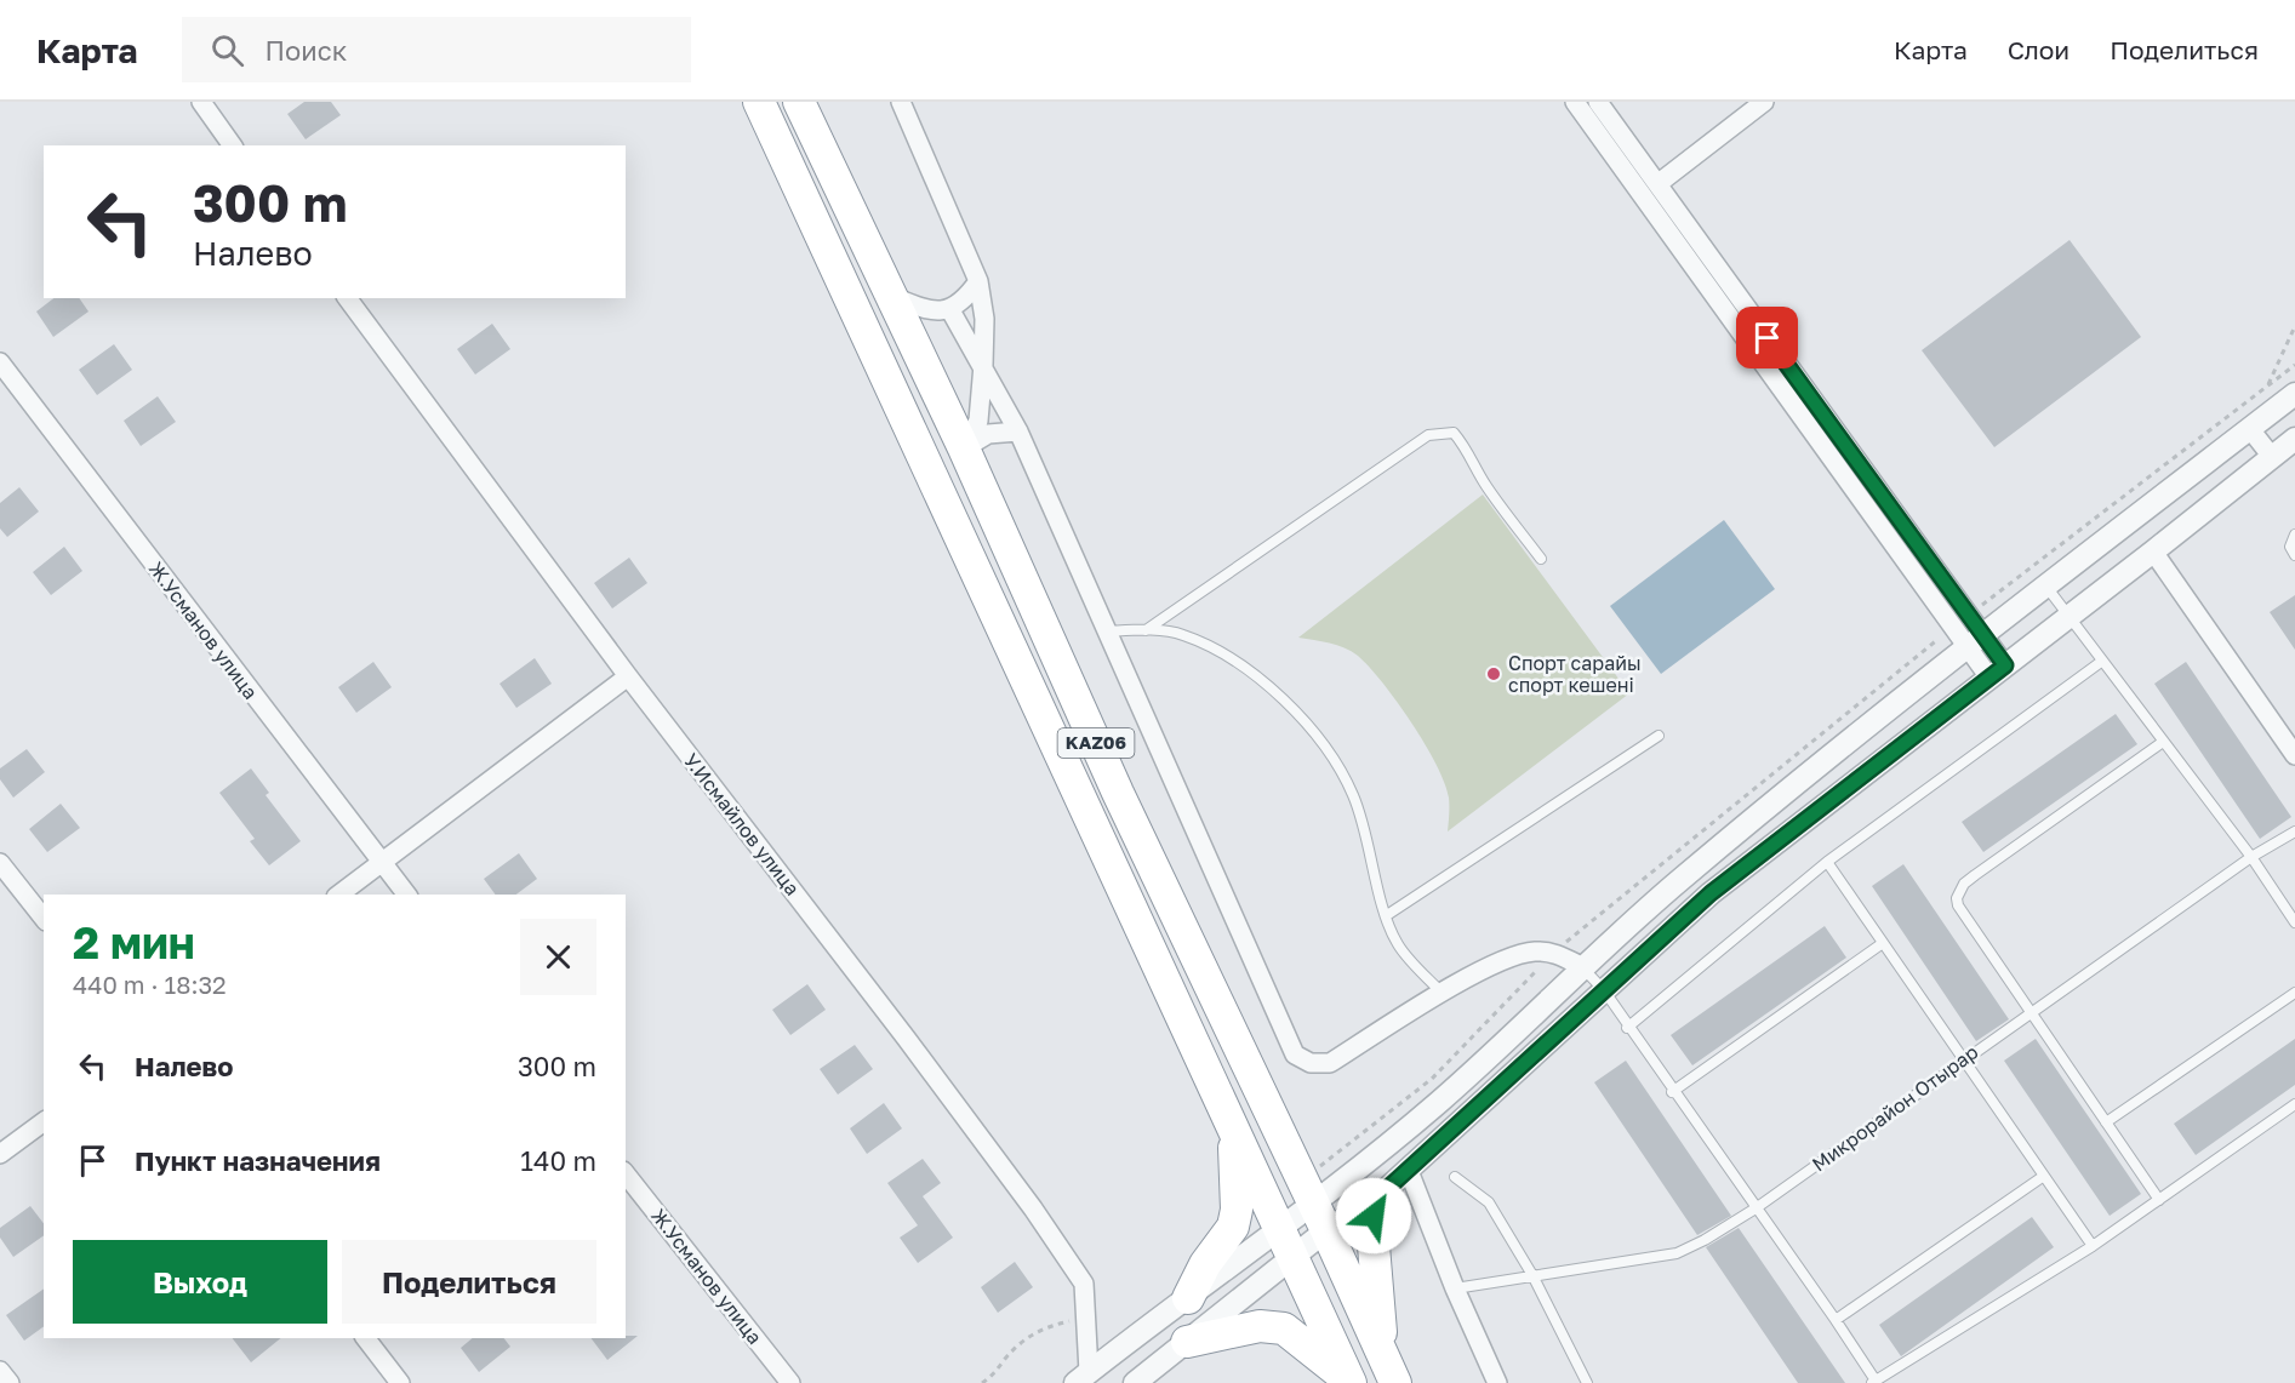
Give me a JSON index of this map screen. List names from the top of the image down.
{
  "streets": {
    "highway": ["KАZ06"],
    "street": ["Ж.Усманов улица", "У.Исмайлов улица"],
    "lane": ["Микрорайон Отырар"]
  },
  "places": ["Спорт сарайы спорт кешені"],
  "page": {
    "header": "Карта",
    "search": "Поиск",
    "nav": ["Карта", "Слои", "Поделиться"],
    "turn": ["300 m", "Налево"],
    "heading": ["2 мин", "440 m · 18:32"],
    "list": [
      {
        "name": "Налево",
        "value": "300 m"
      },
      {
        "name": "Пункт назначения",
        "value": "140 m"
      }
    ],
    "buttons": ["Выход", "Поделиться"]
  }
}
